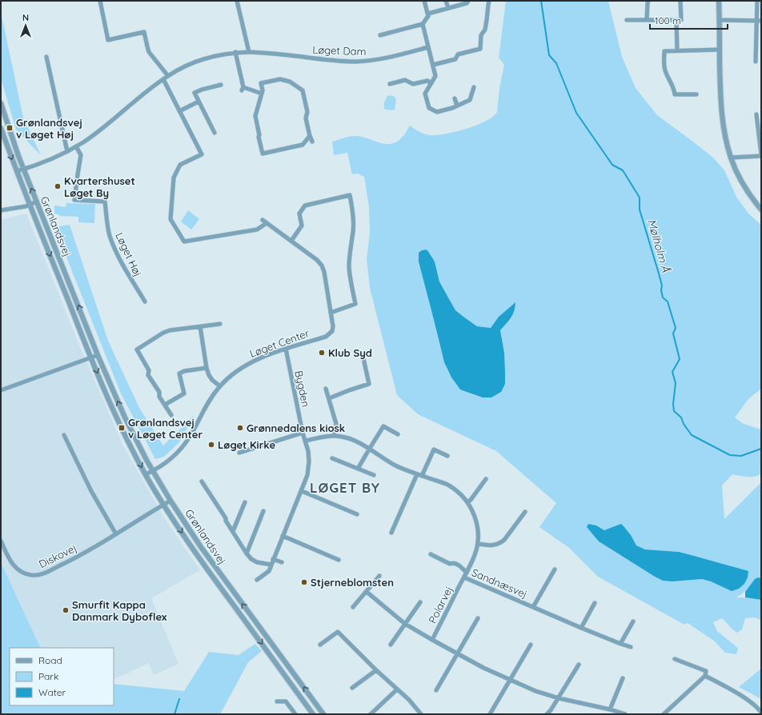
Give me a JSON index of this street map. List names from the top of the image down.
{
  "streets": {
    "street": [
      "Løget Dam",
      "Grønlandsvej",
      "Løget Høj",
      "Løget Center",
      "Bygden",
      "Diskovej",
      "Sandnæsvej",
      "Polarvej"
    ]
  },
  "crossings": [
    ["Grønlandsvej", "Løget Center"],
    ["Grønlandsvej", "Diskovej"],
    ["Løget Center", "Bygden"],
    ["Bygden", "Sandnæsvej"],
    ["Sandnæsvej", "Polarvej"]
  ],
  "districts": ["LØGET BY"],
  "water": ["Mølholm Å"],
  "places": {
    "transit": ["Grønlandsvej v Løget Høj", "Grønlandsvej v Løget Center"],
    "other": [
      "Kvartershuset Løget By",
      "Klub Syd",
      "Grønnedalens kiosk",
      "Løget Kirke",
      "Stjerneblomsten",
      "Smurfit Kappa Danmark Dyboflex"
    ]
  },
  "legend": ["Road", "Park", "Water"],
  "scale_bar": "100 m",
  "north": "top"
}
